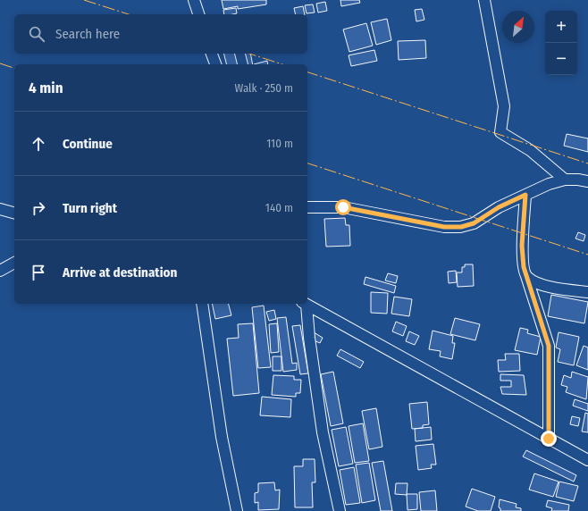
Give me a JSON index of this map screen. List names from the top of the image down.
{
  "north": "top right",
  "page": {
    "map_buttons": ["+", "−"],
    "search": "Search here",
    "heading": ["4 min", "Walk · 250 m"],
    "list": [
      ["Continue", "110 m"],
      ["Turn right", "140 m"],
      "Arrive at destination"
    ]
  }
}
